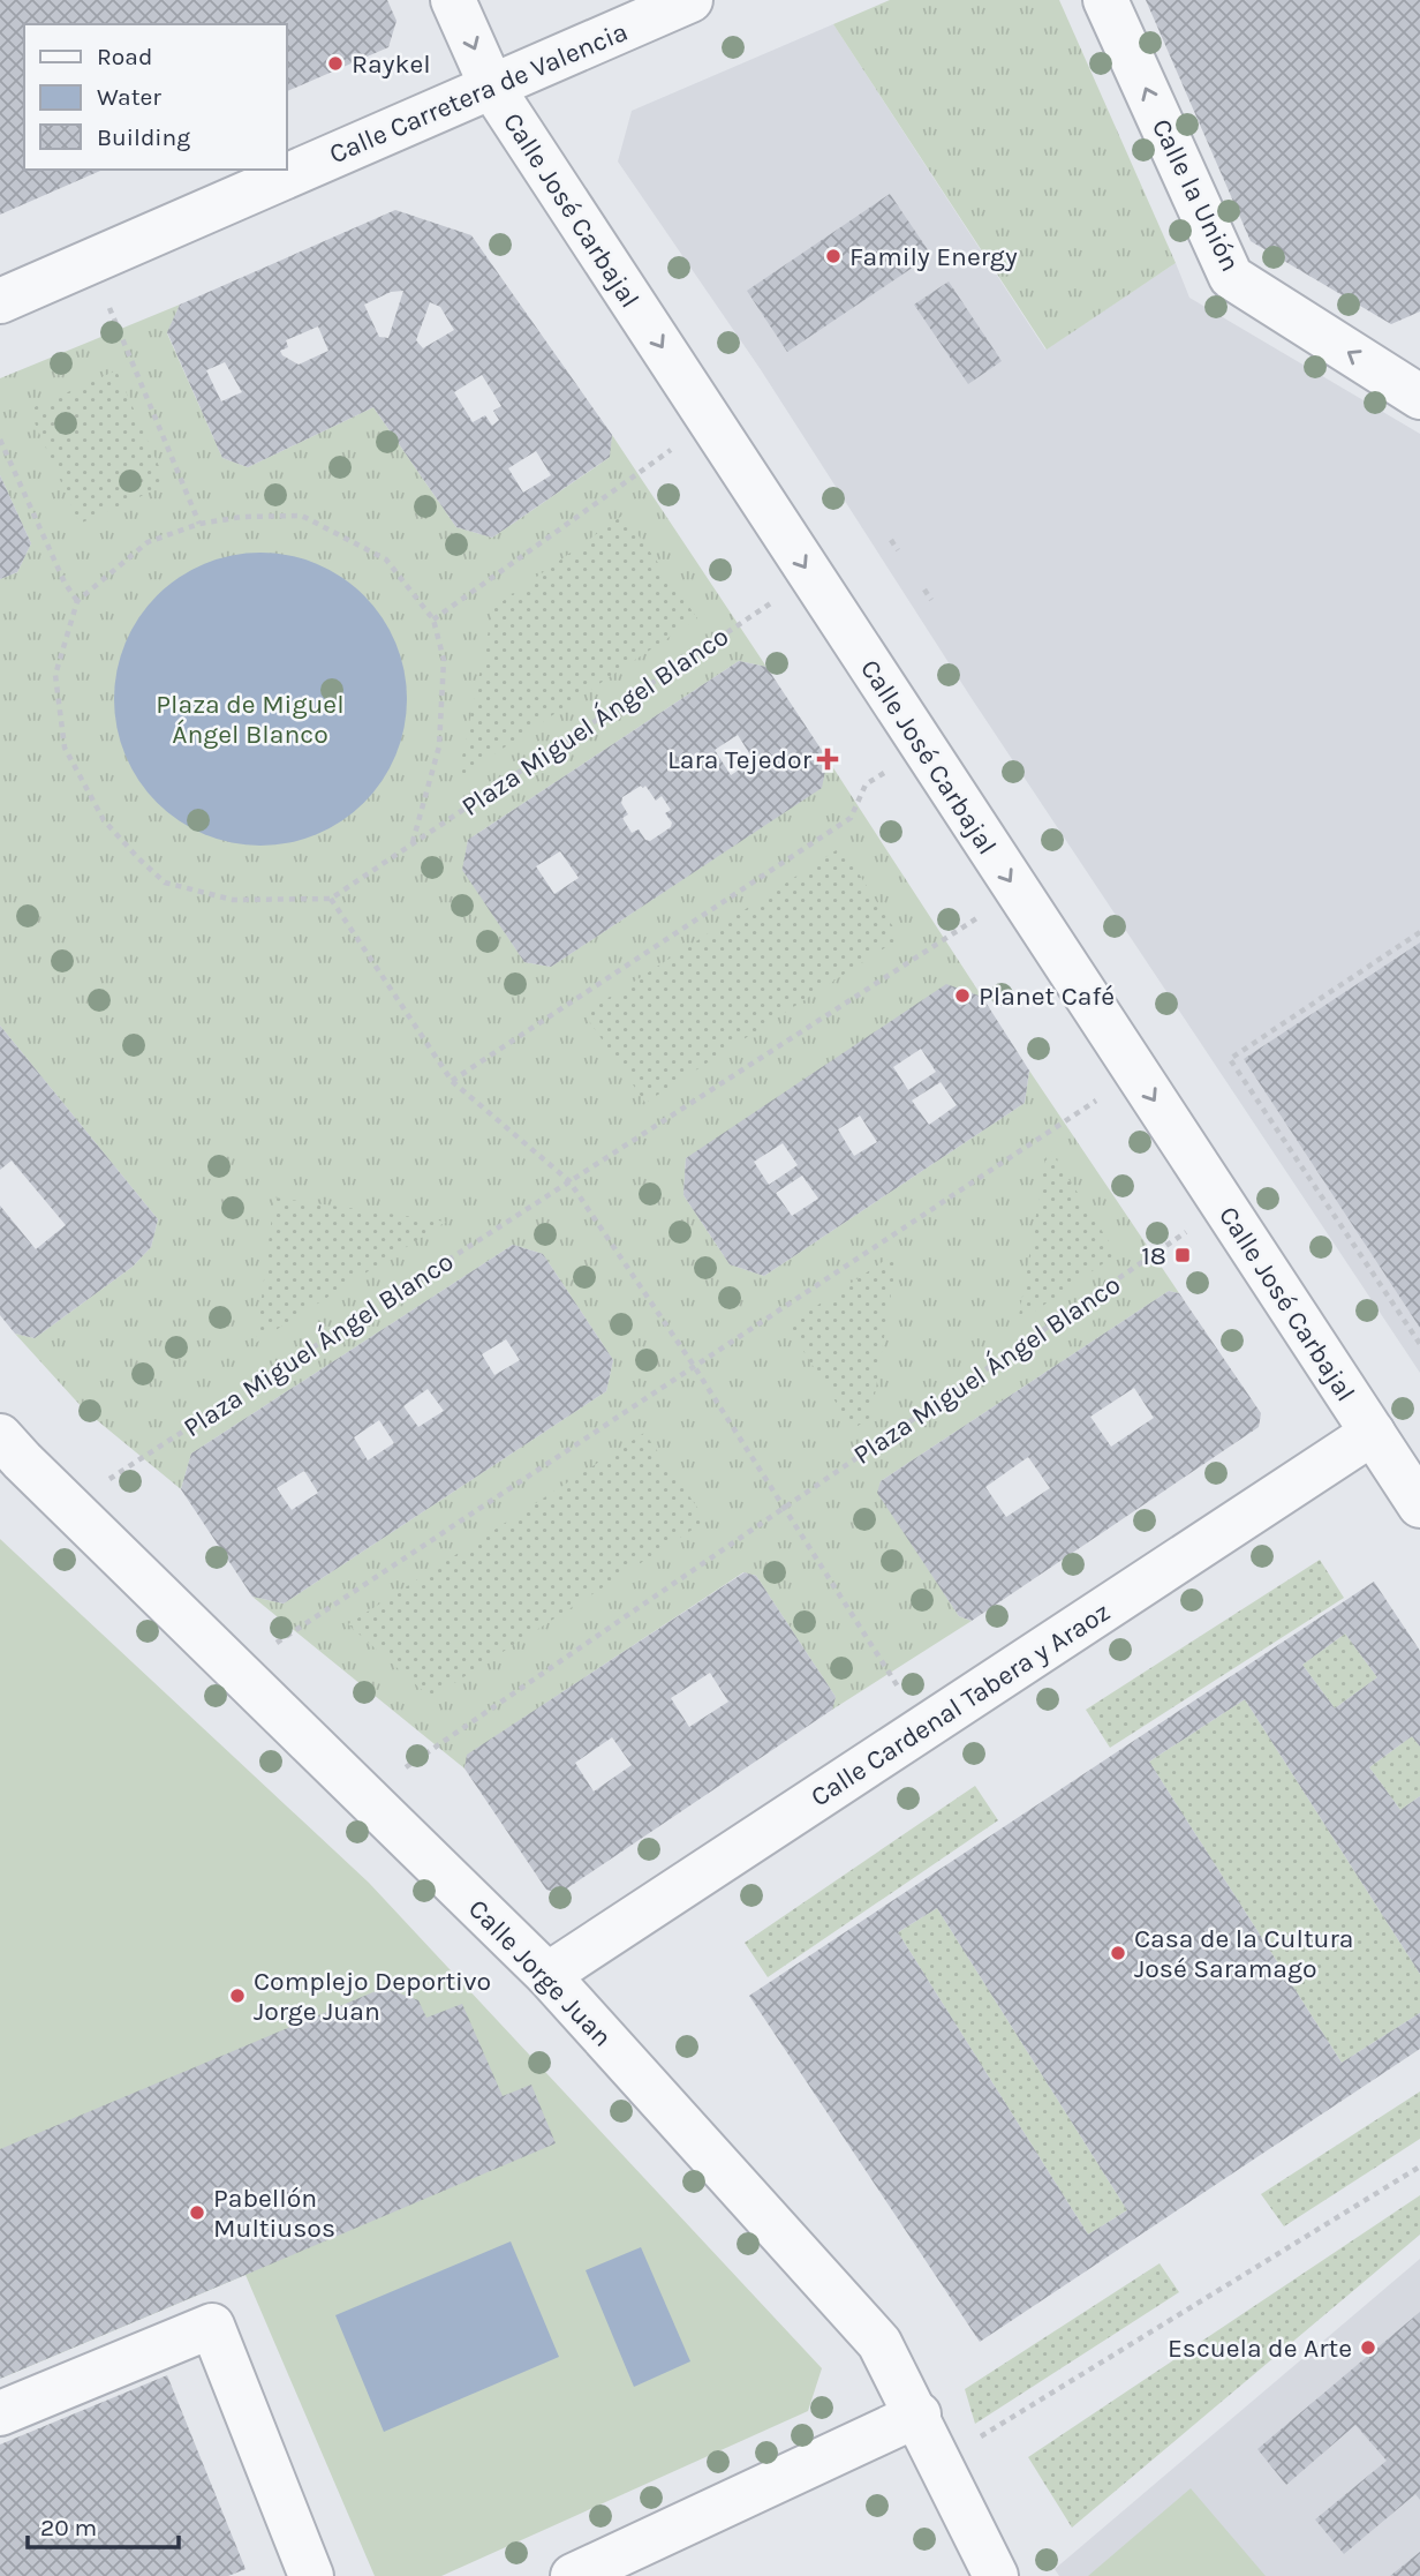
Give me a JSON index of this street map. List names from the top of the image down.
{
  "streets": {
    "street": [
      "Calle Carretera de Valencia",
      "Calle la Unión",
      "Calle José Carbajal",
      "Calle Cardenal Tabera y Araoz",
      "Calle Jorge Juan"
    ],
    "path": ["Plaza Miguel Ángel Blanco"]
  },
  "crossings": [
    ["Calle Carretera de Valencia", "Calle José Carbajal"],
    ["Calle José Carbajal", "Calle Cardenal Tabera y Araoz"],
    ["Plaza Miguel Ángel Blanco", "Calle Jorge Juan"],
    ["Calle Cardenal Tabera y Araoz", "Calle Jorge Juan"]
  ],
  "one_way": ["Calle la Unión", "Calle José Carbajal"],
  "parks": ["Plaza de Miguel Ángel Blanco"],
  "places": {
    "other": [
      "Raykel",
      "Family Energy",
      "Planet Café",
      "Casa de la Cultura José Saramago",
      "Complejo Deportivo Jorge Juan",
      "Pabellón Multiusos",
      "Escuela de Arte"
    ],
    "health": ["Lara Tejedor"],
    "transit": ["18"]
  },
  "legend": ["Road", "Water", "Building"],
  "scale_bar": "20 m"
}
